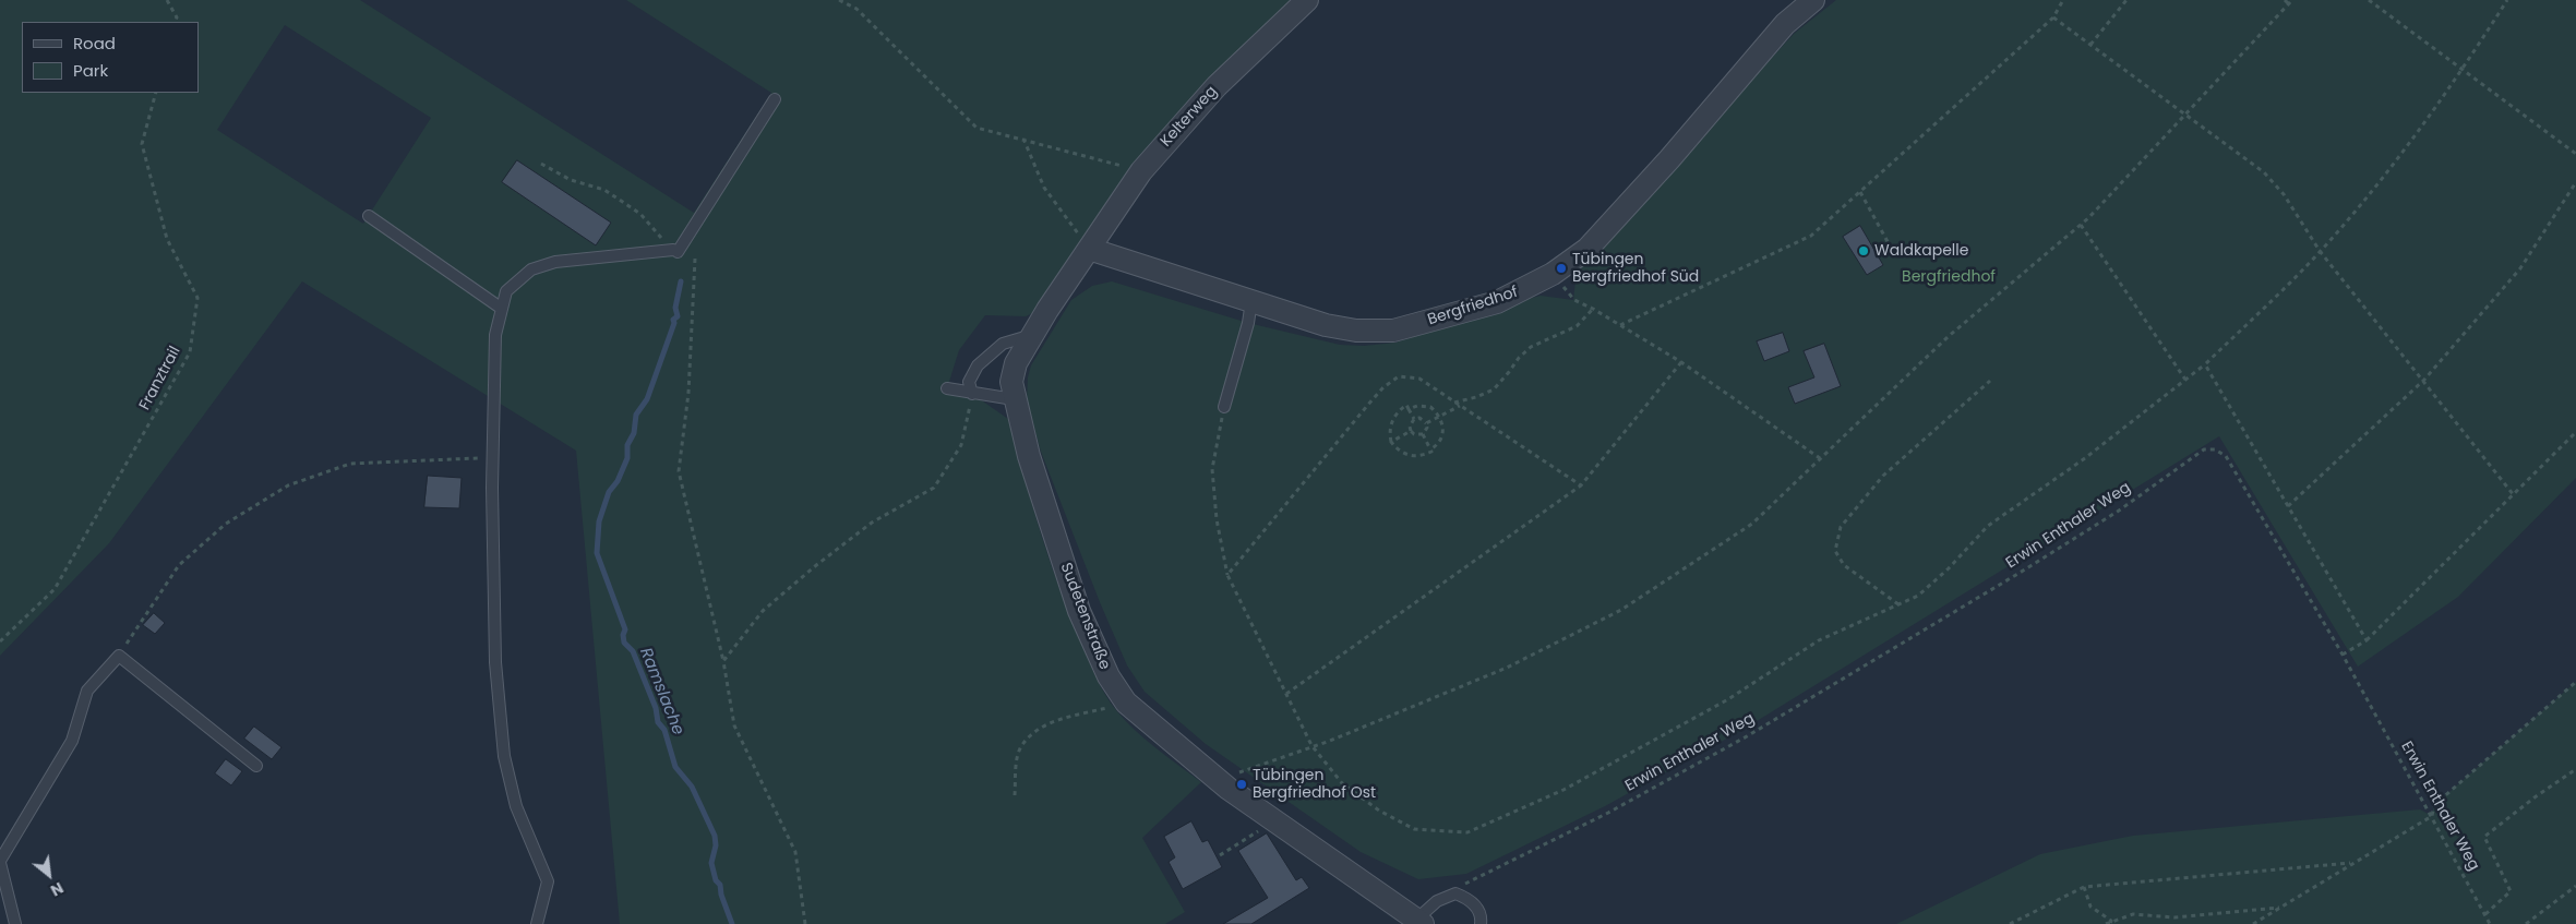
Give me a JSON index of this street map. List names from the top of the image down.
{
  "streets": {
    "street": ["Kelterweg", "Bergfriedhof", "Sudetenstraße"],
    "path": ["Franztrail", "Erwin Enthaler Weg"]
  },
  "crossings": [
    ["Kelterweg", "Bergfriedhof"],
    ["Kelterweg", "Sudetenstraße"],
    ["Bergfriedhof", "Sudetenstraße"]
  ],
  "water": ["Ramslache"],
  "parks": ["Bergfriedhof"],
  "places": ["Waldkapelle", "Tübingen Bergfriedhof Süd", "Tübingen Bergfriedhof Ost"],
  "legend": ["Road", "Park"],
  "north": "bottom right"
}
